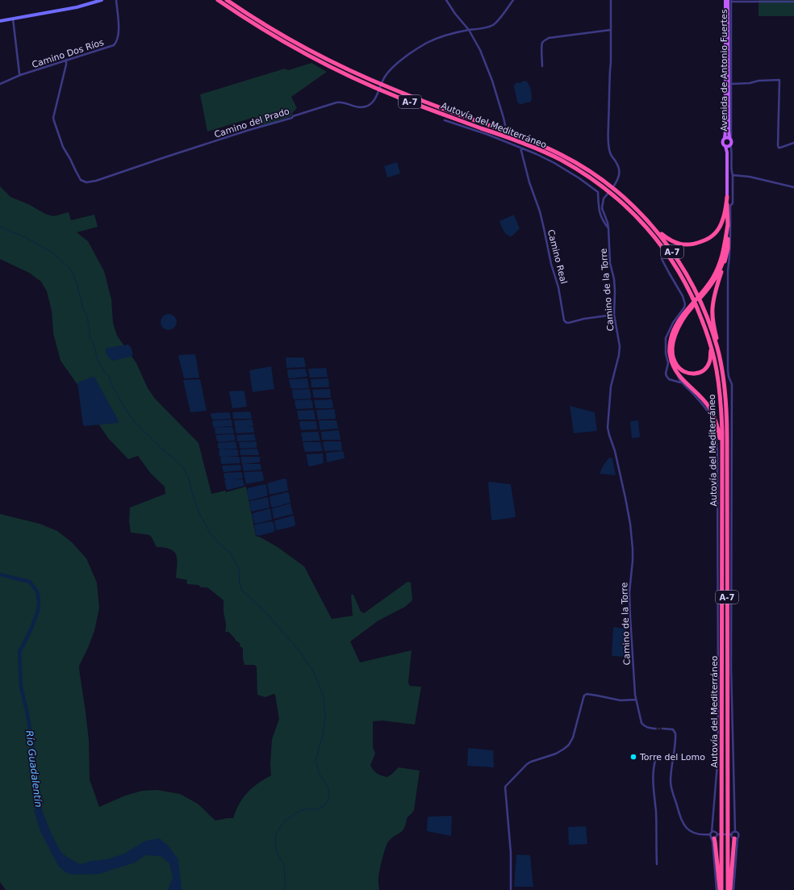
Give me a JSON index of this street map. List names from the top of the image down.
{
  "streets": {
    "highway": ["A-7", "Autovía del Mediterráneo"],
    "main road": ["Avenida de Antonio Fuertes"],
    "street": [
      "Camino Dos Ríos",
      "Camino del Prado",
      "Camino Real",
      "Camino de la Torre"
    ]
  },
  "crossings": [
    ["Camino Dos Ríos", "Camino del Prado"],
    ["Camino Real", "Camino de la Torre"]
  ],
  "water": ["Río Guadalentín"],
  "places": ["Torre del Lomo"]
}
